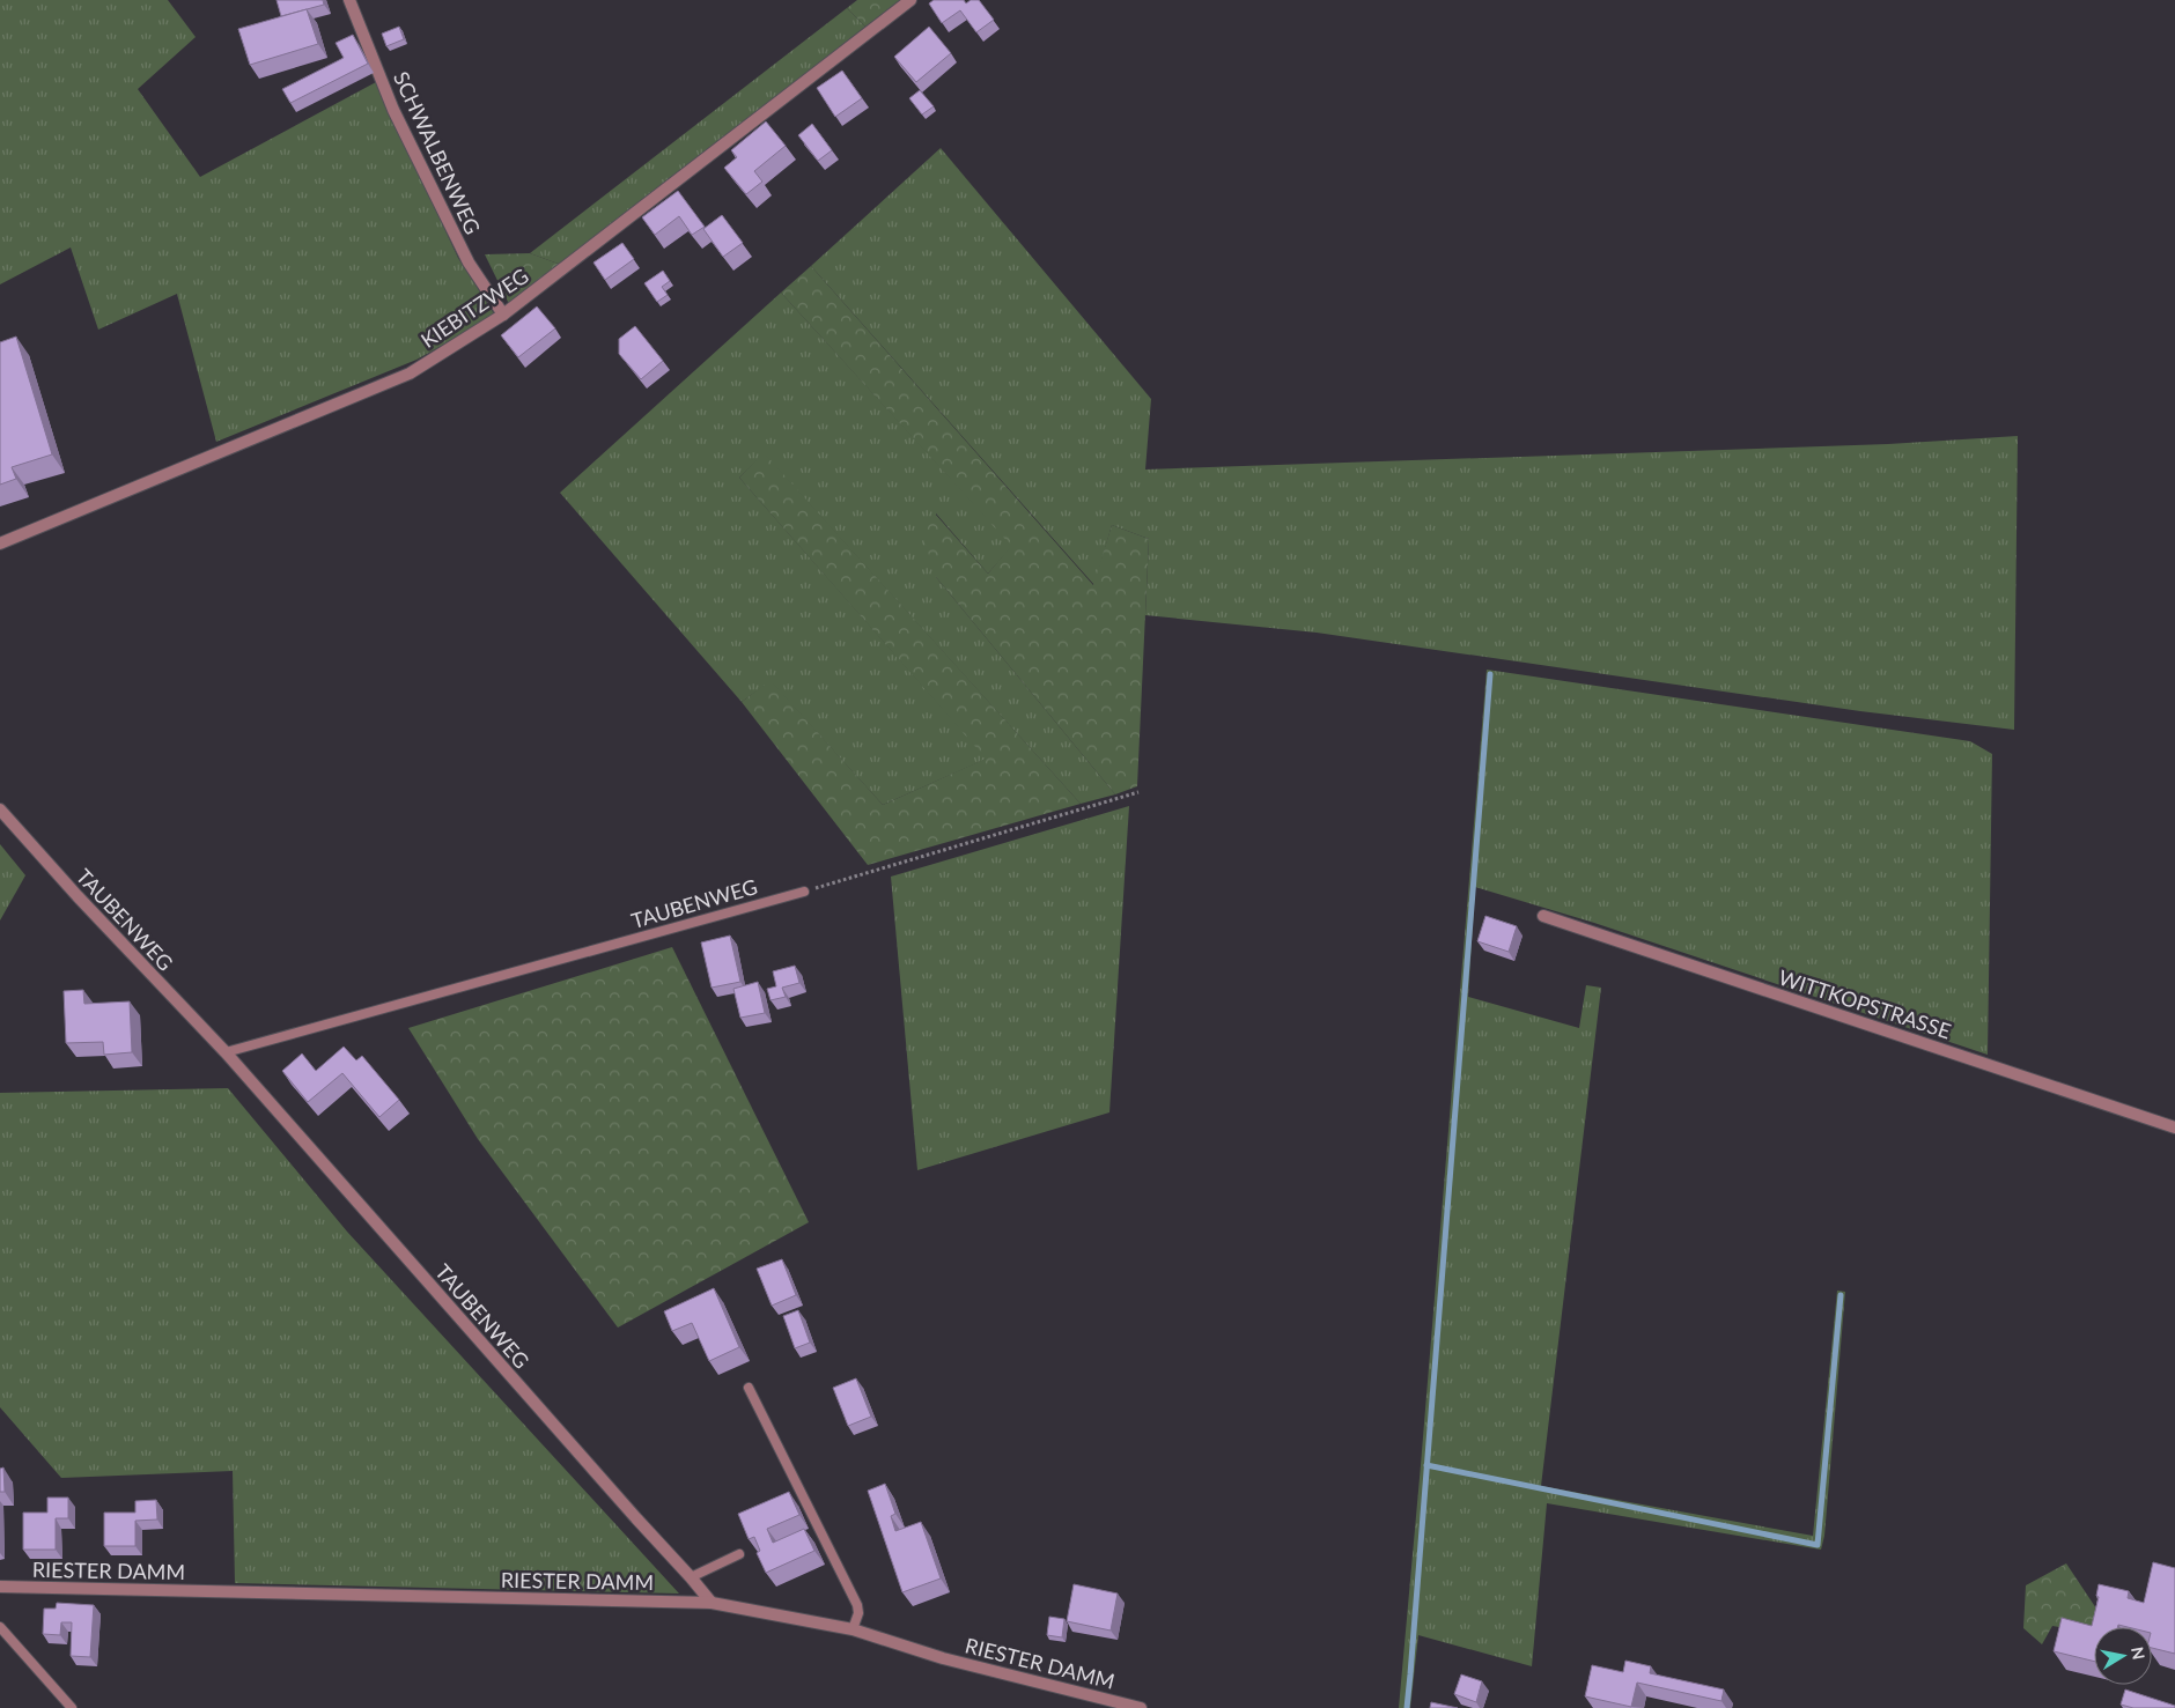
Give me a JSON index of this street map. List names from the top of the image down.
{
  "streets": {
    "street": [
      "SCHWALBENWEG",
      "KIEBITZWEG",
      "TAUBENWEG",
      "WITTKOPSTRASSE",
      "RIESTER DAMM"
    ]
  },
  "crossings": [
    ["SCHWALBENWEG", "KIEBITZWEG"],
    ["TAUBENWEG", "RIESTER DAMM"]
  ],
  "north": "right"
}
